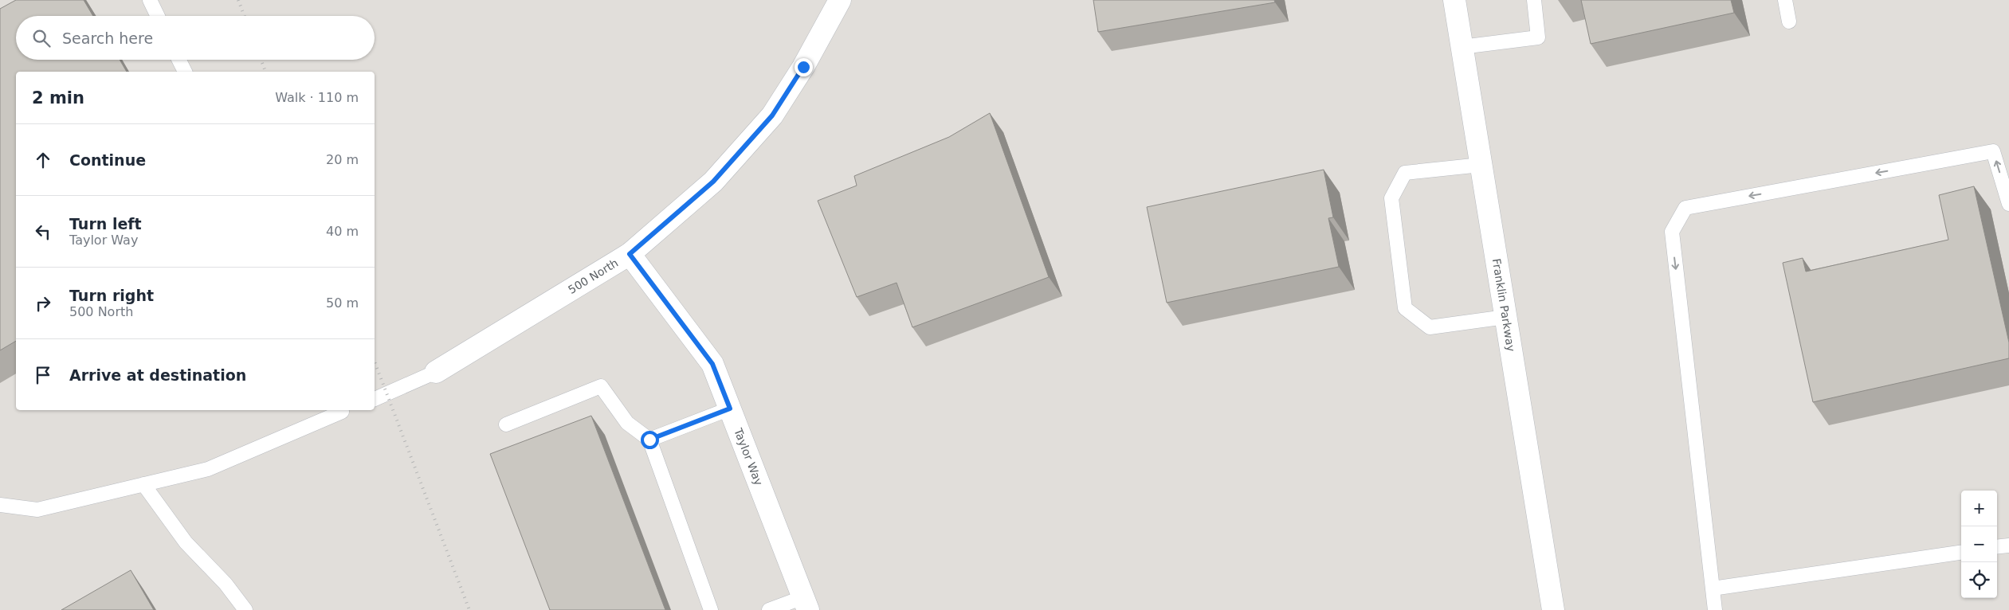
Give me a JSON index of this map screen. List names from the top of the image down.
{
  "streets": {
    "street": ["500 North", "Franklin Parkway", "Taylor Way"]
  },
  "crossings": [
    ["500 North", "Taylor Way"]
  ],
  "page": {
    "search": "Search here",
    "heading": ["2 min", "Walk · 110 m"],
    "list": [
      ["Continue", "20 m"],
      ["Turn left", "Taylor Way", "40 m"],
      ["Turn right", "500 North", "50 m"],
      "Arrive at destination"
    ],
    "map_buttons": ["+", "−"]
  }
}
